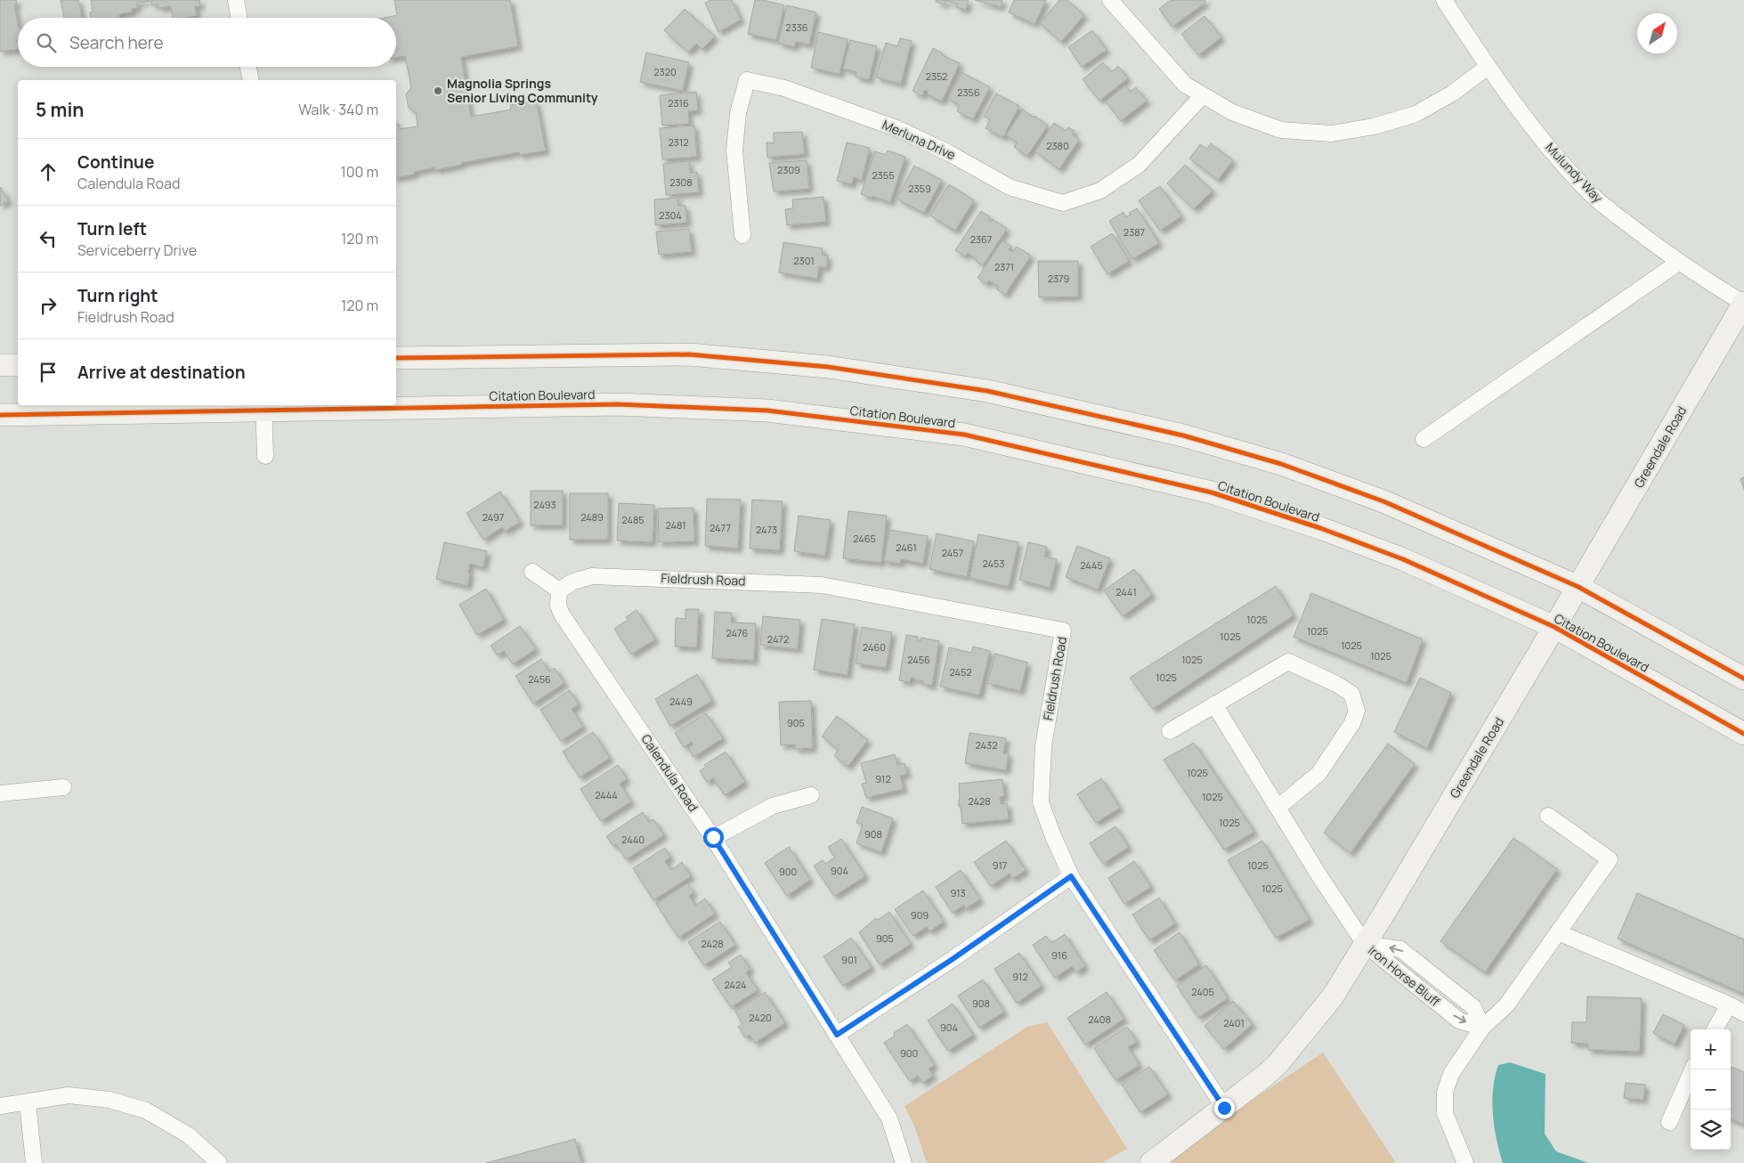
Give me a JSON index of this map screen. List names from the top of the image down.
{
  "streets": {
    "main road": ["Citation Boulevard", "Greendale Road"],
    "street": [
      "Merluna Drive",
      "Mulundy Way",
      "Fieldrush Road",
      "Calendula Road",
      "Iron Horse Bluff"
    ]
  },
  "crossings": [
    ["Mulundy Way", "Greendale Road"],
    ["Citation Boulevard", "Greendale Road"],
    ["Greendale Road", "Fieldrush Road"],
    ["Greendale Road", "Iron Horse Bluff"],
    ["Fieldrush Road", "Calendula Road"]
  ],
  "places": ["Magnolia Springs Senior Living Community"],
  "house_numbers": [
    "2336",
    "2320",
    "2352",
    "2356",
    "2316",
    "2312",
    "2380",
    "2309",
    "2355",
    "2308",
    "2359",
    "2304",
    "2387",
    "2367",
    "2301",
    "2371",
    "2379",
    "2493",
    "2497",
    "2489",
    "2485",
    "2481",
    "2477",
    "2473",
    "2465",
    "2461",
    "2457",
    "2453",
    "2445",
    "2441",
    "1025",
    "1025",
    "2476",
    "1025",
    "2472",
    "1025",
    "2460",
    "1025",
    "2456",
    "1025",
    "2452",
    "1025",
    "2456",
    "2449",
    "905",
    "2432",
    "1025",
    "912",
    "2444",
    "1025",
    "2428",
    "1025",
    "908",
    "2440",
    "917",
    "1025",
    "904",
    "900",
    "1025",
    "913",
    "909",
    "905",
    "2428",
    "916",
    "901",
    "912",
    "2424",
    "2405",
    "908",
    "2420",
    "2408",
    "2401",
    "904",
    "900"
  ],
  "north": "top right",
  "page": {
    "search": "Search here",
    "heading": ["5 min", "Walk · 340 m"],
    "list": [
      ["Continue", "Calendula Road", "100 m"],
      ["Turn left", "Serviceberry Drive", "120 m"],
      ["Turn right", "Fieldrush Road", "120 m"],
      "Arrive at destination"
    ],
    "map_buttons": ["+", "−"]
  }
}
